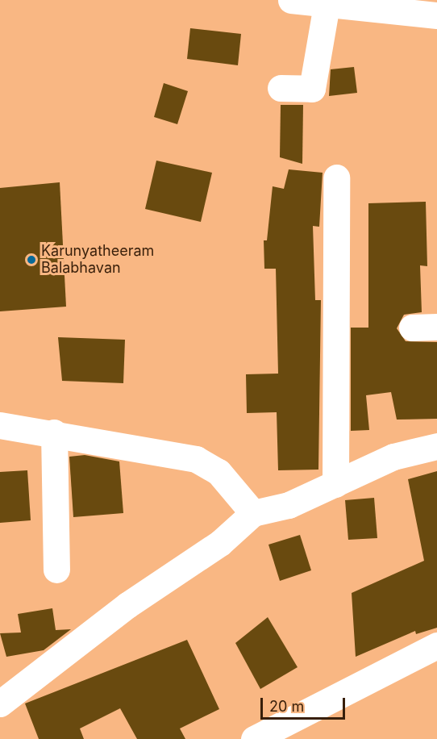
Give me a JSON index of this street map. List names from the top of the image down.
{
  "places": ["Karunyatheeram Balabhavan"],
  "scale_bar": "20 m"
}
